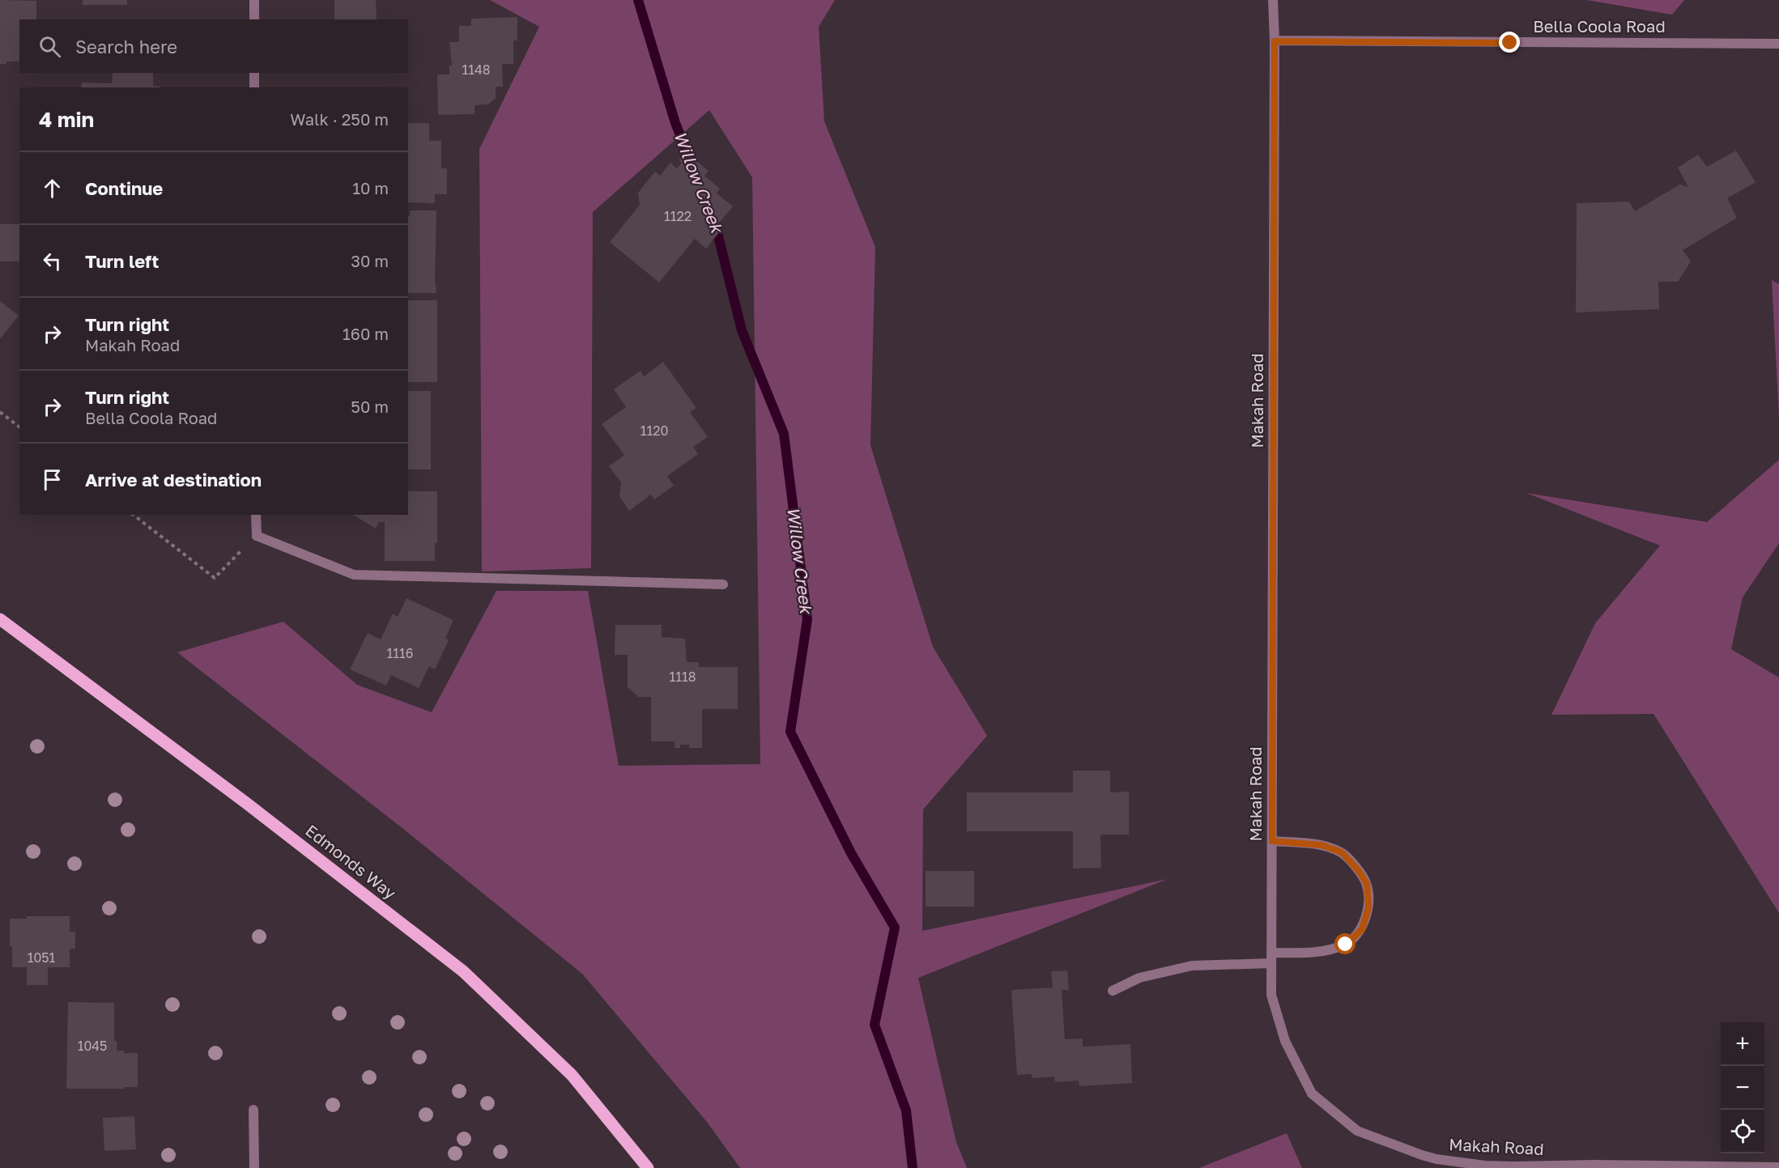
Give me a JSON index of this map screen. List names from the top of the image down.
{
  "streets": {
    "main road": ["Edmonds Way"],
    "street": ["Bella Coola Road", "Makah Road"]
  },
  "crossings": [
    ["Bella Coola Road", "Makah Road"]
  ],
  "water": ["Willow Creek"],
  "house_numbers": [
    "1148",
    "1122",
    "1120",
    "1116",
    "1118",
    "1051",
    "1045"
  ],
  "page": {
    "search": "Search here",
    "heading": ["4 min", "Walk · 250 m"],
    "list": [
      ["Continue", "10 m"],
      ["Turn left", "30 m"],
      ["Turn right", "Makah Road", "160 m"],
      ["Turn right", "Bella Coola Road", "50 m"],
      "Arrive at destination"
    ],
    "map_buttons": ["+", "−"]
  }
}
